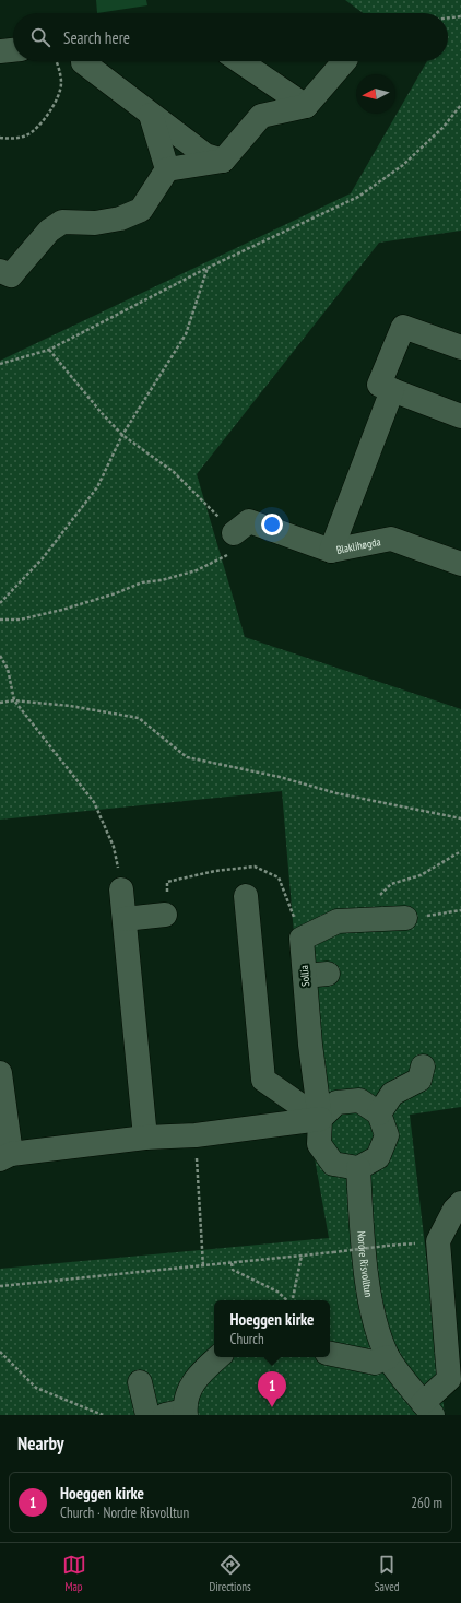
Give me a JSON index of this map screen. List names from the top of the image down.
{
  "streets": {
    "street": ["Blaklihøgda", "Sollia", "Nordre Risvolltun"]
  },
  "crossings": [
    ["Sollia", "Nordre Risvolltun"]
  ],
  "north": "left",
  "page": {
    "search": "Search here",
    "popup": ["Hoeggen kirke", "Church"],
    "pins": "1",
    "heading": "Nearby",
    "list": [
      {
        "mark": "1",
        "name": "Hoeggen kirke",
        "note": "Church · Nordre Risvolltun",
        "value": "260 m"
      }
    ],
    "nav": ["Map", "Directions", "Saved"]
  }
}
